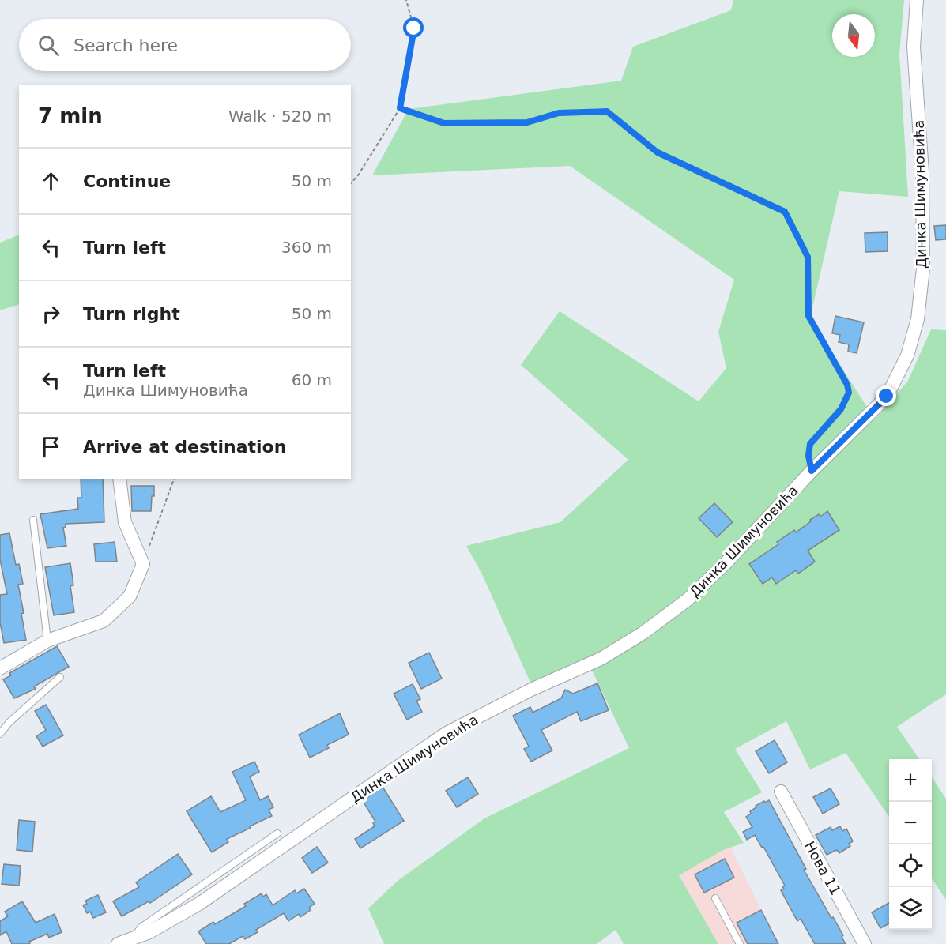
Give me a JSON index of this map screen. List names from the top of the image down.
{
  "streets": {
    "street": ["Динка Шимуновића", "Нова 11"]
  },
  "north": "bottom",
  "page": {
    "search": "Search here",
    "heading": ["7 min", "Walk · 520 m"],
    "list": [
      ["Continue", "50 m"],
      ["Turn left", "360 m"],
      ["Turn right", "50 m"],
      ["Turn left", "Динка Шимуновића", "60 m"],
      "Arrive at destination"
    ],
    "map_buttons": ["+", "−"]
  }
}
